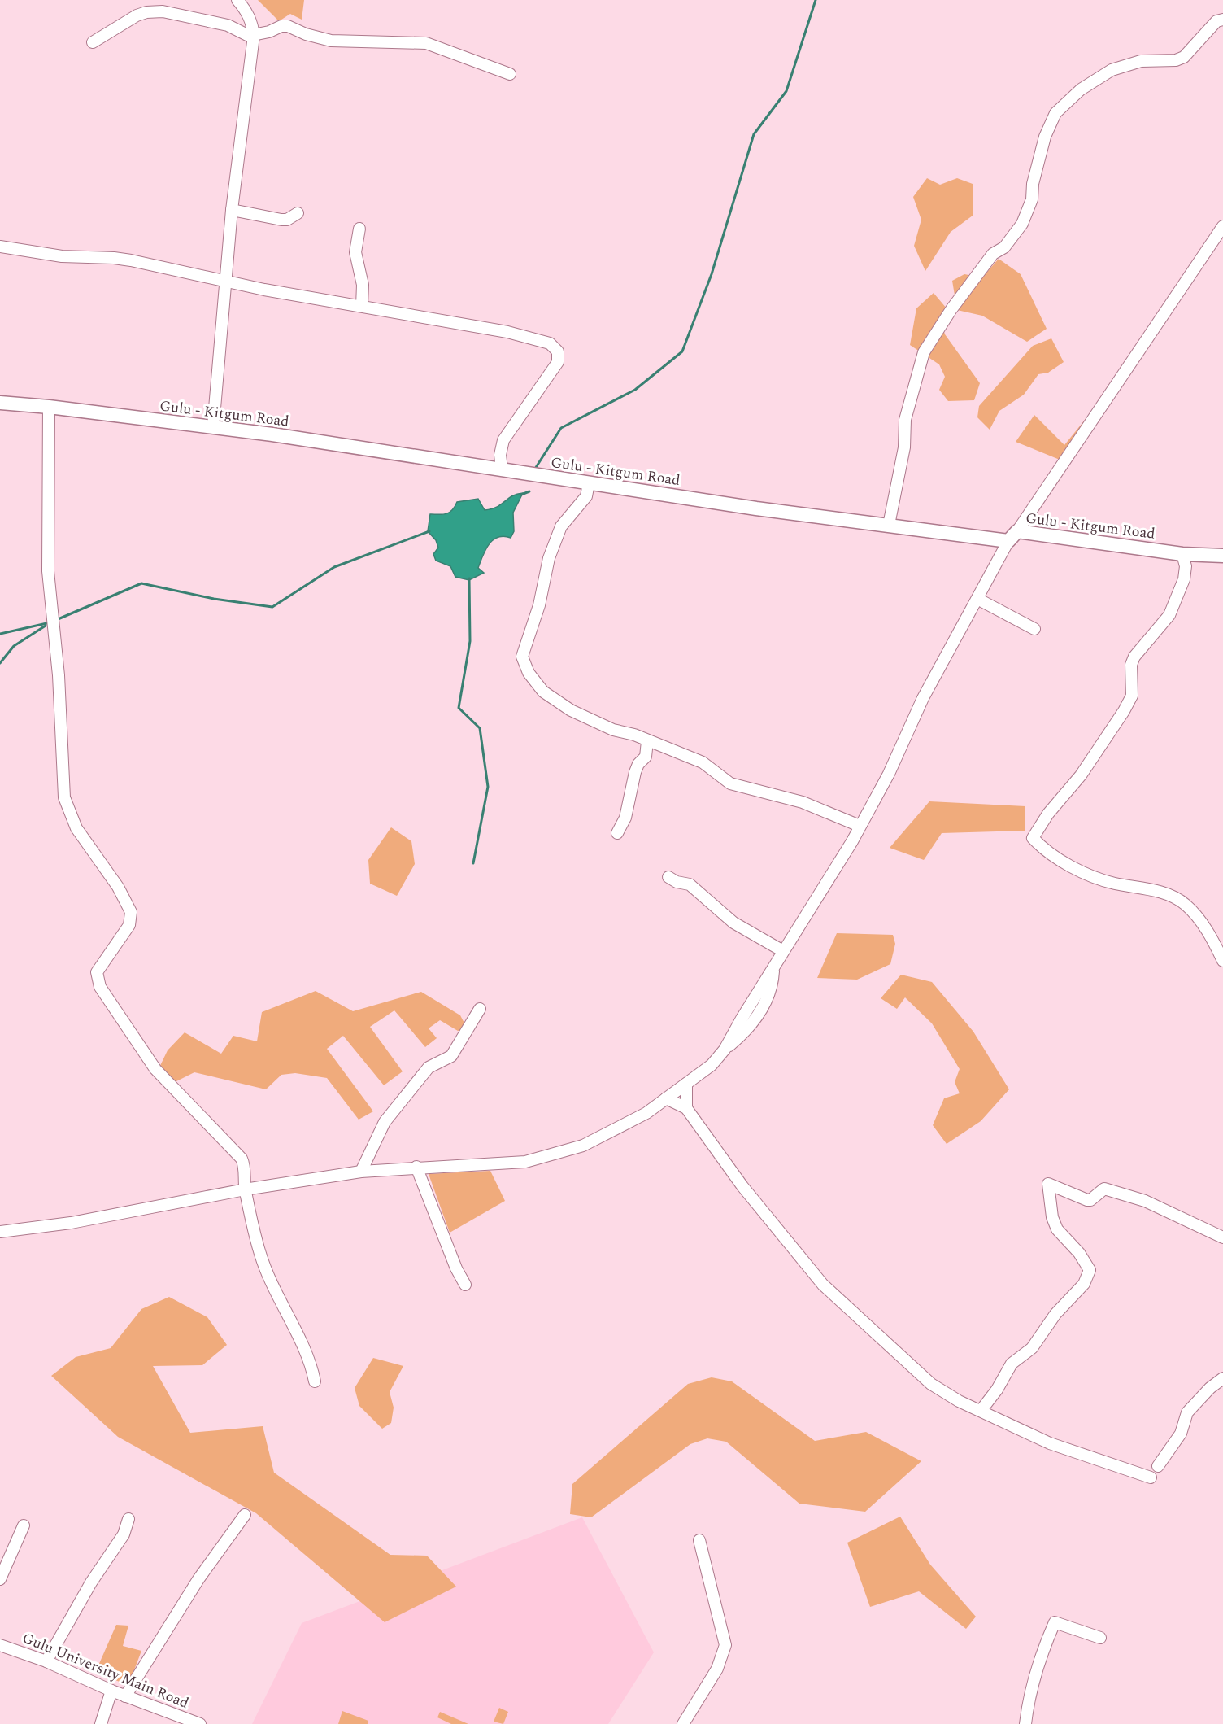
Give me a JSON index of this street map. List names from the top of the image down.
{
  "streets": {
    "main road": ["Gulu - Kitgum Road"],
    "street": ["Gulu University Main Road"]
  }
}
